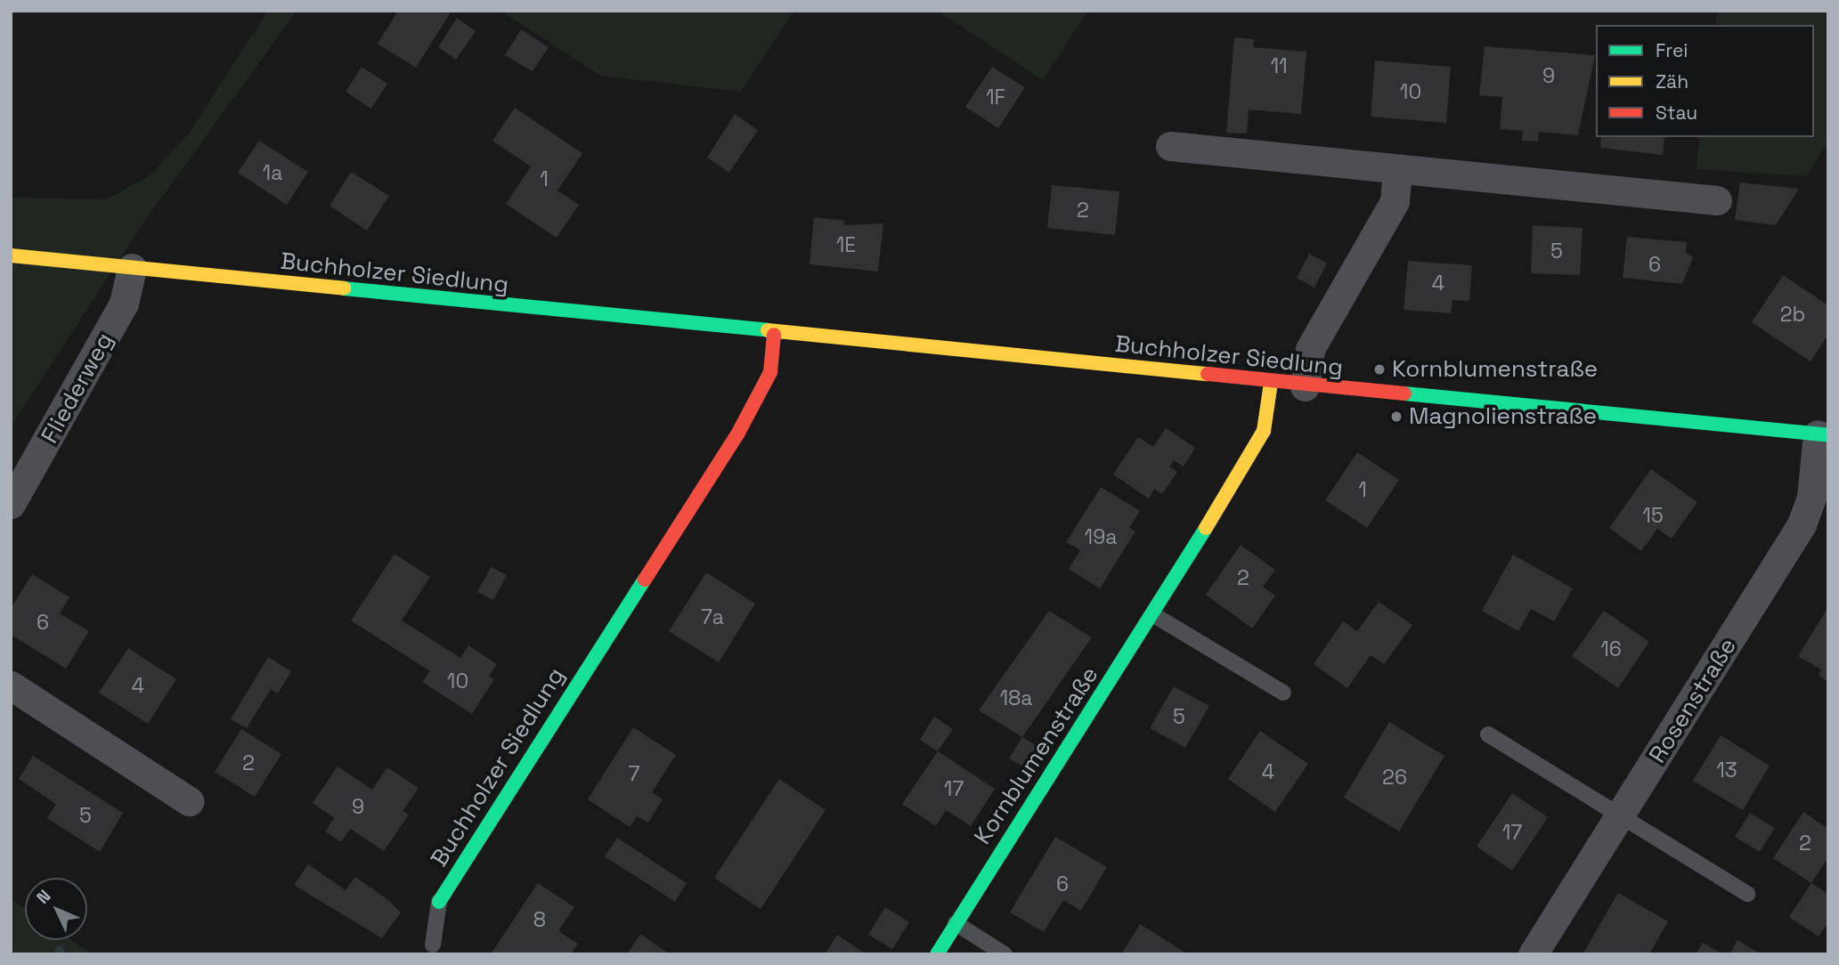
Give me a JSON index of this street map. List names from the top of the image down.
{
  "streets": {
    "street": [
      "Buchholzer Siedlung",
      "Fliederweg",
      "Rosenstraße",
      "Kornblumenstraße"
    ]
  },
  "crossings": [
    ["Buchholzer Siedlung", "Fliederweg"],
    ["Buchholzer Siedlung", "Rosenstraße"],
    ["Buchholzer Siedlung", "Kornblumenstraße"]
  ],
  "places": ["Kornblumenstraße", "Magnolienstraße"],
  "house_numbers": [
    "11",
    "9",
    "10",
    "1F",
    "1a",
    "1",
    "2",
    "1E",
    "5",
    "6",
    "4",
    "2b",
    "1",
    "15",
    "19a",
    "2",
    "7a",
    "6",
    "16",
    "10",
    "4",
    "18a",
    "5",
    "2",
    "13",
    "4",
    "7",
    "26",
    "17",
    "9",
    "5",
    "17",
    "2",
    "6",
    "8"
  ],
  "legend": ["Frei", "Zäh", "Stau"],
  "north": "top left"
}
